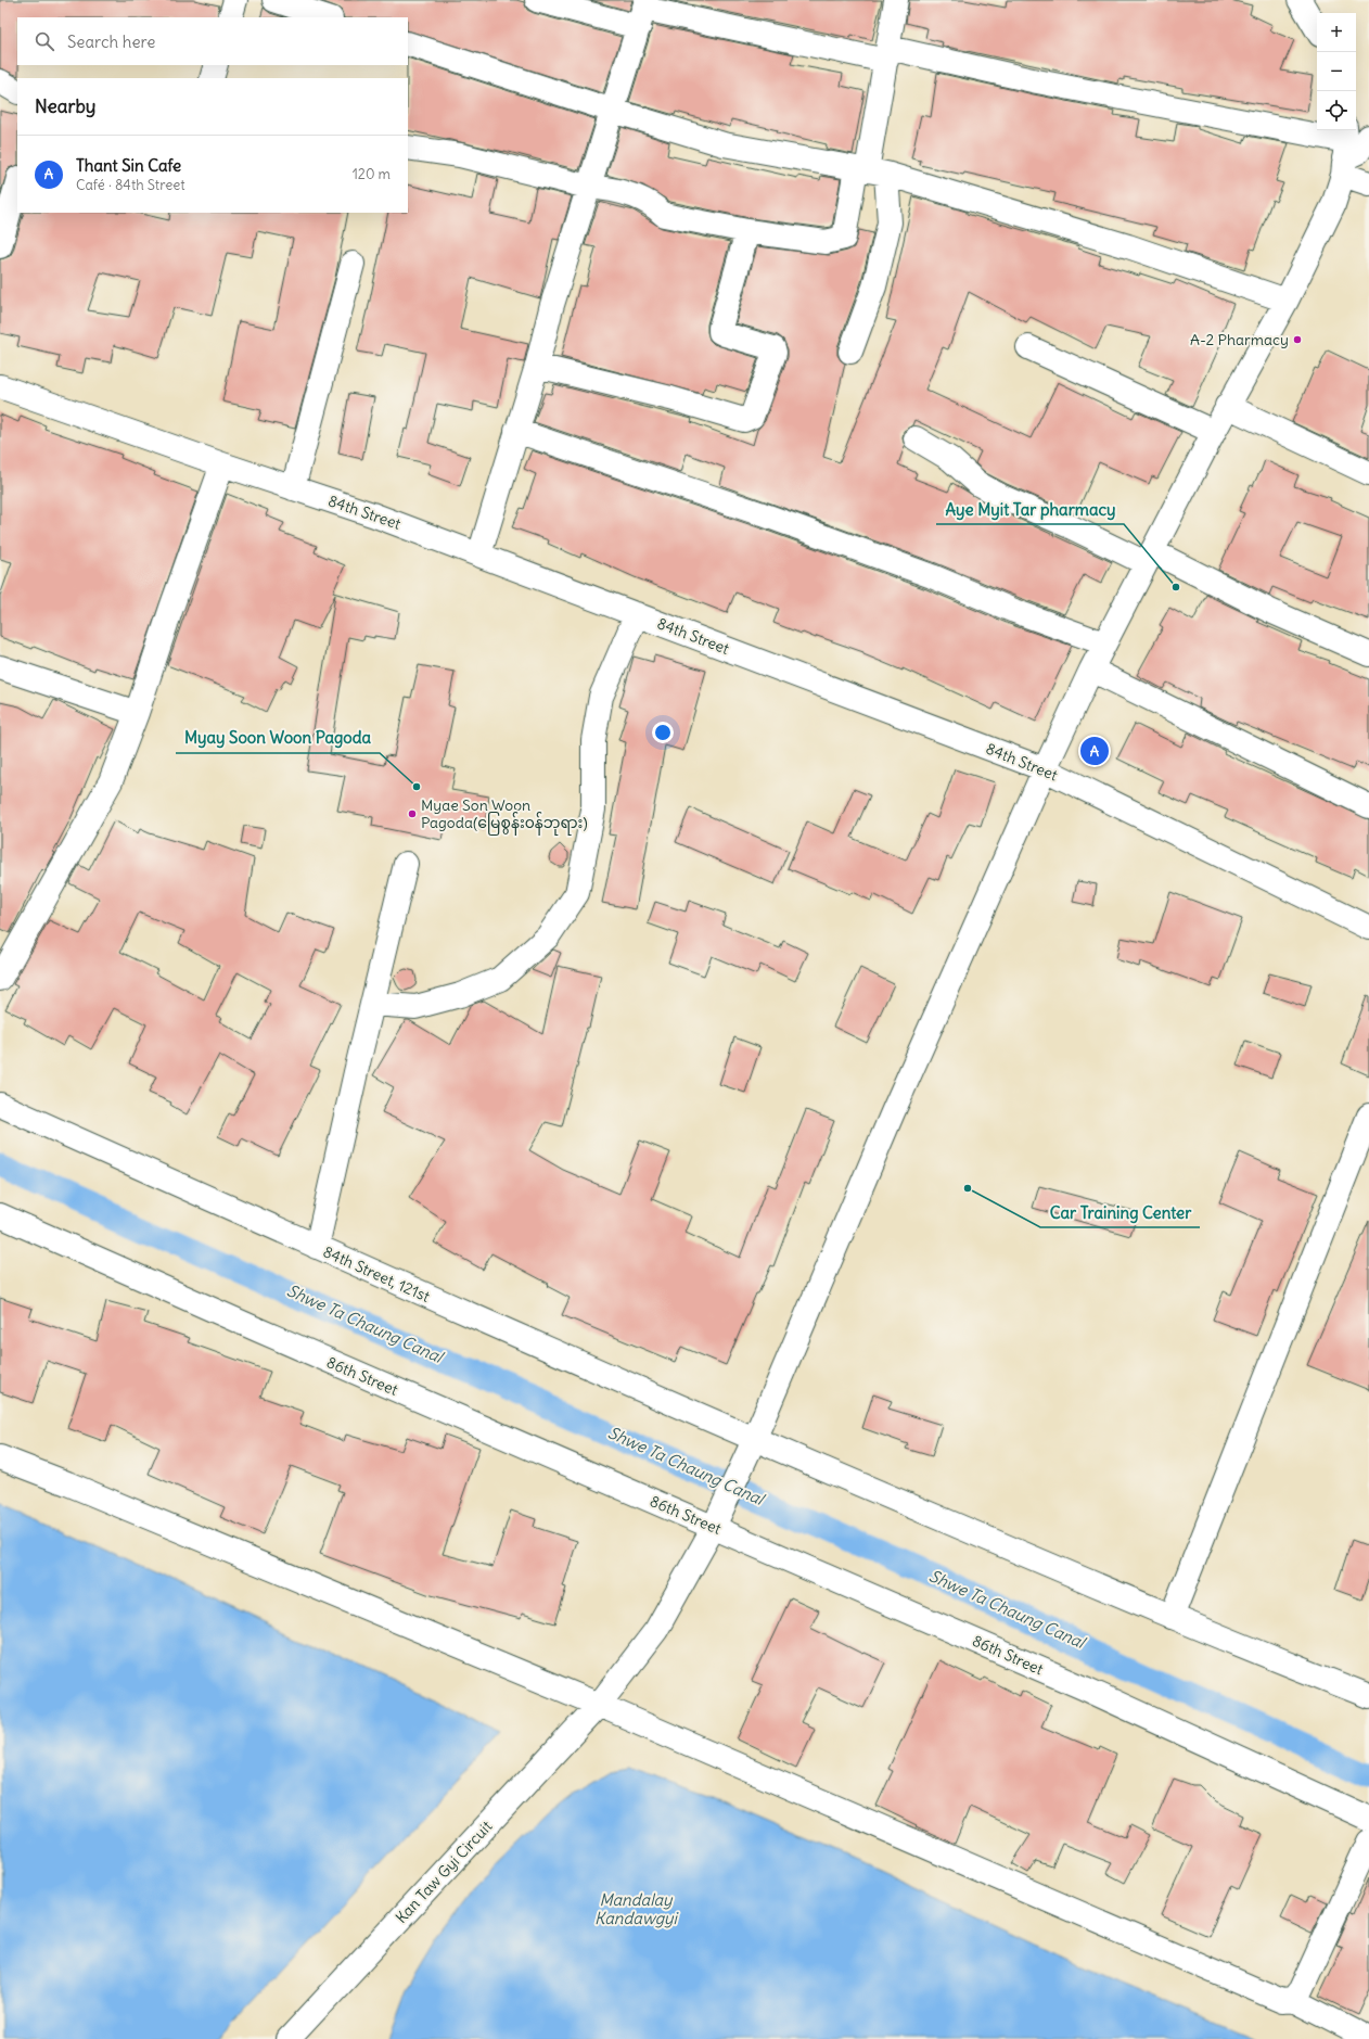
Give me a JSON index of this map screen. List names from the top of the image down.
{
  "streets": {
    "street": [
      "84th Street",
      "84th Street, 121st",
      "86th Street",
      "Kan Taw Gyi Circuit"
    ]
  },
  "crossings": [
    ["84th Street", "Kan Taw Gyi Circuit"],
    ["84th Street, 121st", "Kan Taw Gyi Circuit"],
    ["86th Street", "Kan Taw Gyi Circuit"]
  ],
  "water": ["Shwe Ta Chaung Canal", "Mandalay Kandawgyi"],
  "places": [
    "A-2 Pharmacy",
    "Aye Myit Tar pharmacy",
    "Myay Soon Woon Pagoda",
    "Myae Son Woon Pagoda(မြေစွန်း၀န်ဘုရား)",
    "Car Training Center"
  ],
  "page": {
    "map_buttons": ["+", "−"],
    "search": "Search here",
    "heading": "Nearby",
    "list": [
      {
        "mark": "A",
        "name": "Thant Sin Cafe",
        "note": "Café · 84th Street",
        "value": "120 m"
      }
    ],
    "pins": "A"
  }
}
